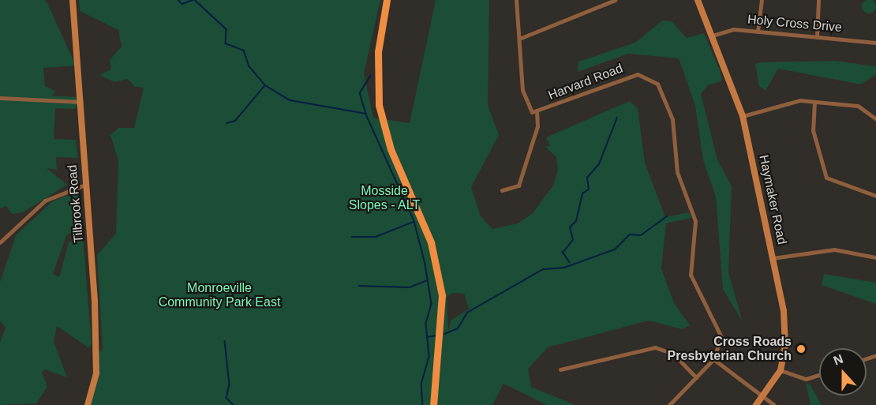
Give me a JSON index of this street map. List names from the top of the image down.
{
  "streets": {
    "main road": ["Haymaker Road", "Tilbrook Road"],
    "street": ["Holy Cross Drive", "Harvard Road"]
  },
  "crossings": [
    ["Holy Cross Drive", "Haymaker Road"]
  ],
  "parks": ["Mosside Slopes - ALT", "Monroeville Community Park East"],
  "places": ["Cross Roads Presbyterian Church"],
  "north": "top"
}
